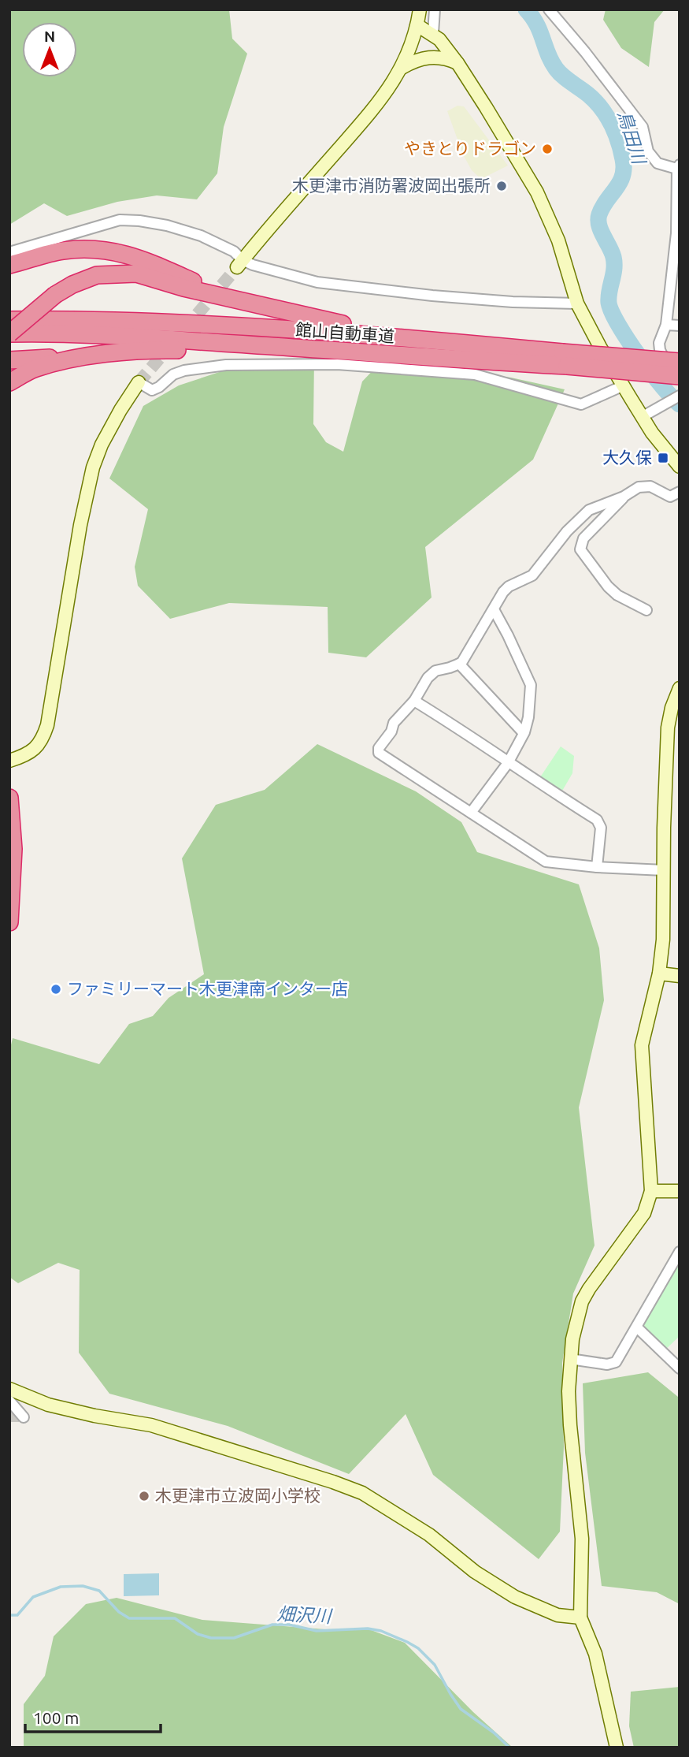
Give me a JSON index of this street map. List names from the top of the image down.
{
  "streets": {
    "highway": ["館山自動車道"]
  },
  "water": ["鳥田川", "畑沢川"],
  "places": {
    "other": [
      "やきとりドラゴン",
      "木更津市消防署波岡出張所",
      "ファミリーマート木更津南インター店",
      "木更津市立波岡小学校"
    ],
    "transit": ["大久保"]
  },
  "scale_bar": "100 m",
  "north": "top"
}
